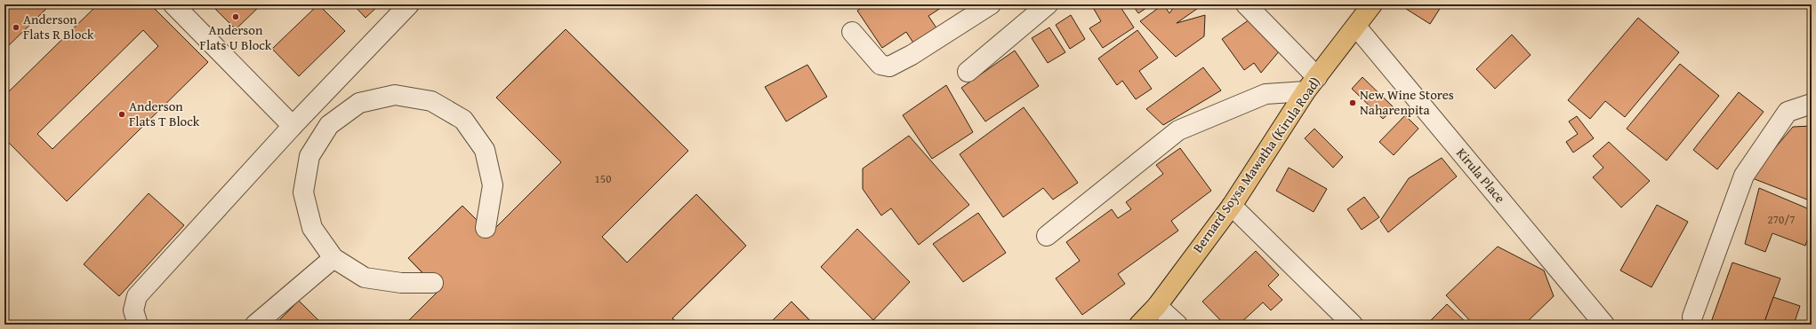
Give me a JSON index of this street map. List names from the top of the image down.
{
  "streets": {
    "main road": ["Bernard Soysa Mawatha (Kirula Road)"],
    "street": ["Kirula Place"]
  },
  "crossings": [
    ["Bernard Soysa Mawatha (Kirula Road)", "Kirula Place"]
  ],
  "places": [
    "Anderson Flats U Block",
    "Anderson Flats R Block",
    "New Wine Stores Naharenpita",
    "Anderson Flats T Block"
  ],
  "house_numbers": ["150", "270/7"]
}
